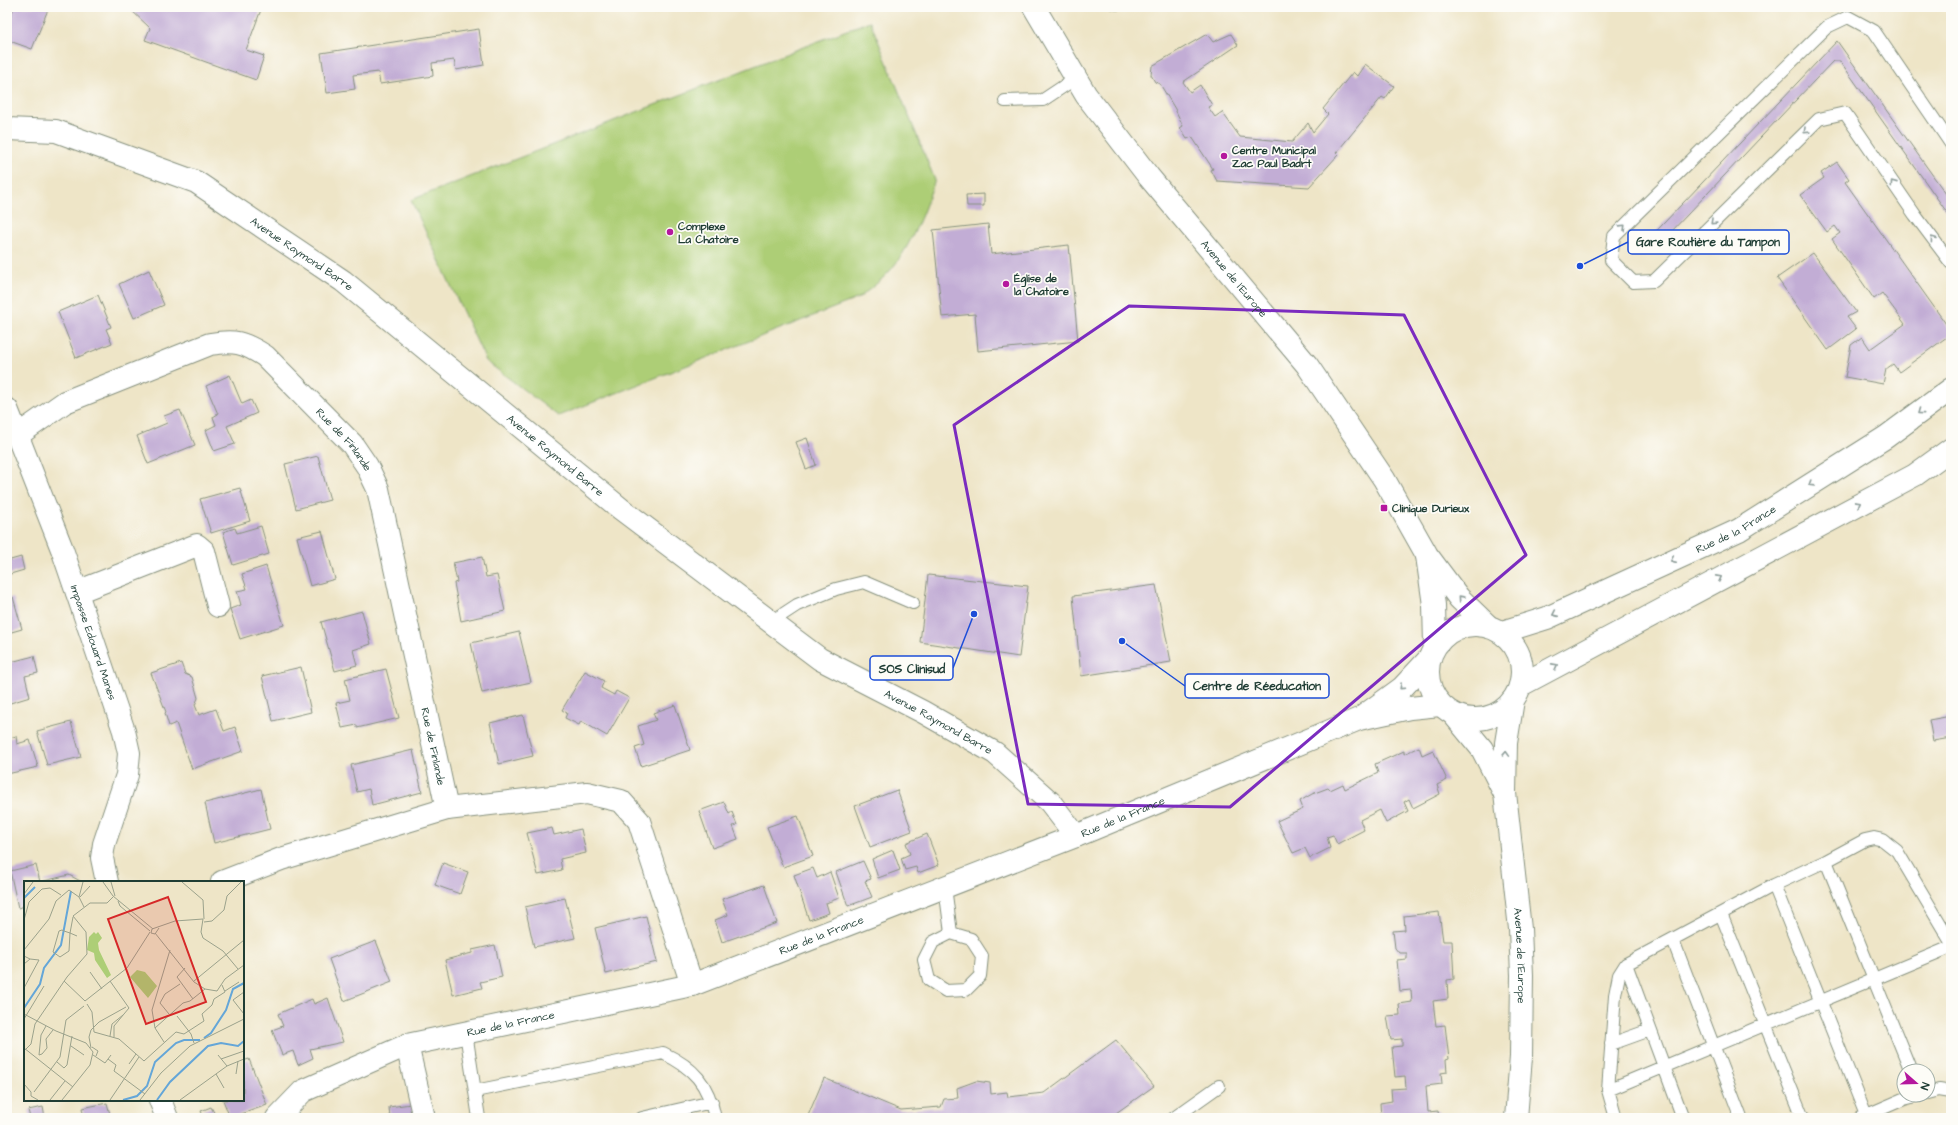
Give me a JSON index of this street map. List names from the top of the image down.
{
  "streets": {
    "street": [
      "Avenue Raymond Barre",
      "Avenue de l'Europe",
      "Rue de Finlande",
      "Rue de la France",
      "Impasse Edouard Manes"
    ]
  },
  "crossings": [
    ["Avenue Raymond Barre", "Rue de la France"],
    ["Avenue de l'Europe", "Rue de la France"],
    ["Rue de Finlande", "Impasse Edouard Manes"]
  ],
  "places": {
    "other": [
      "Centre Municipal Zac Paul Badrt",
      "Complexe La Chatoire",
      "Gare Routière du Tampon",
      "Église de la Chatoire",
      "SOS Clinisud",
      "Centre de Réeducation"
    ],
    "transit": ["Clinique Durieux"]
  },
  "north": "right"
}
